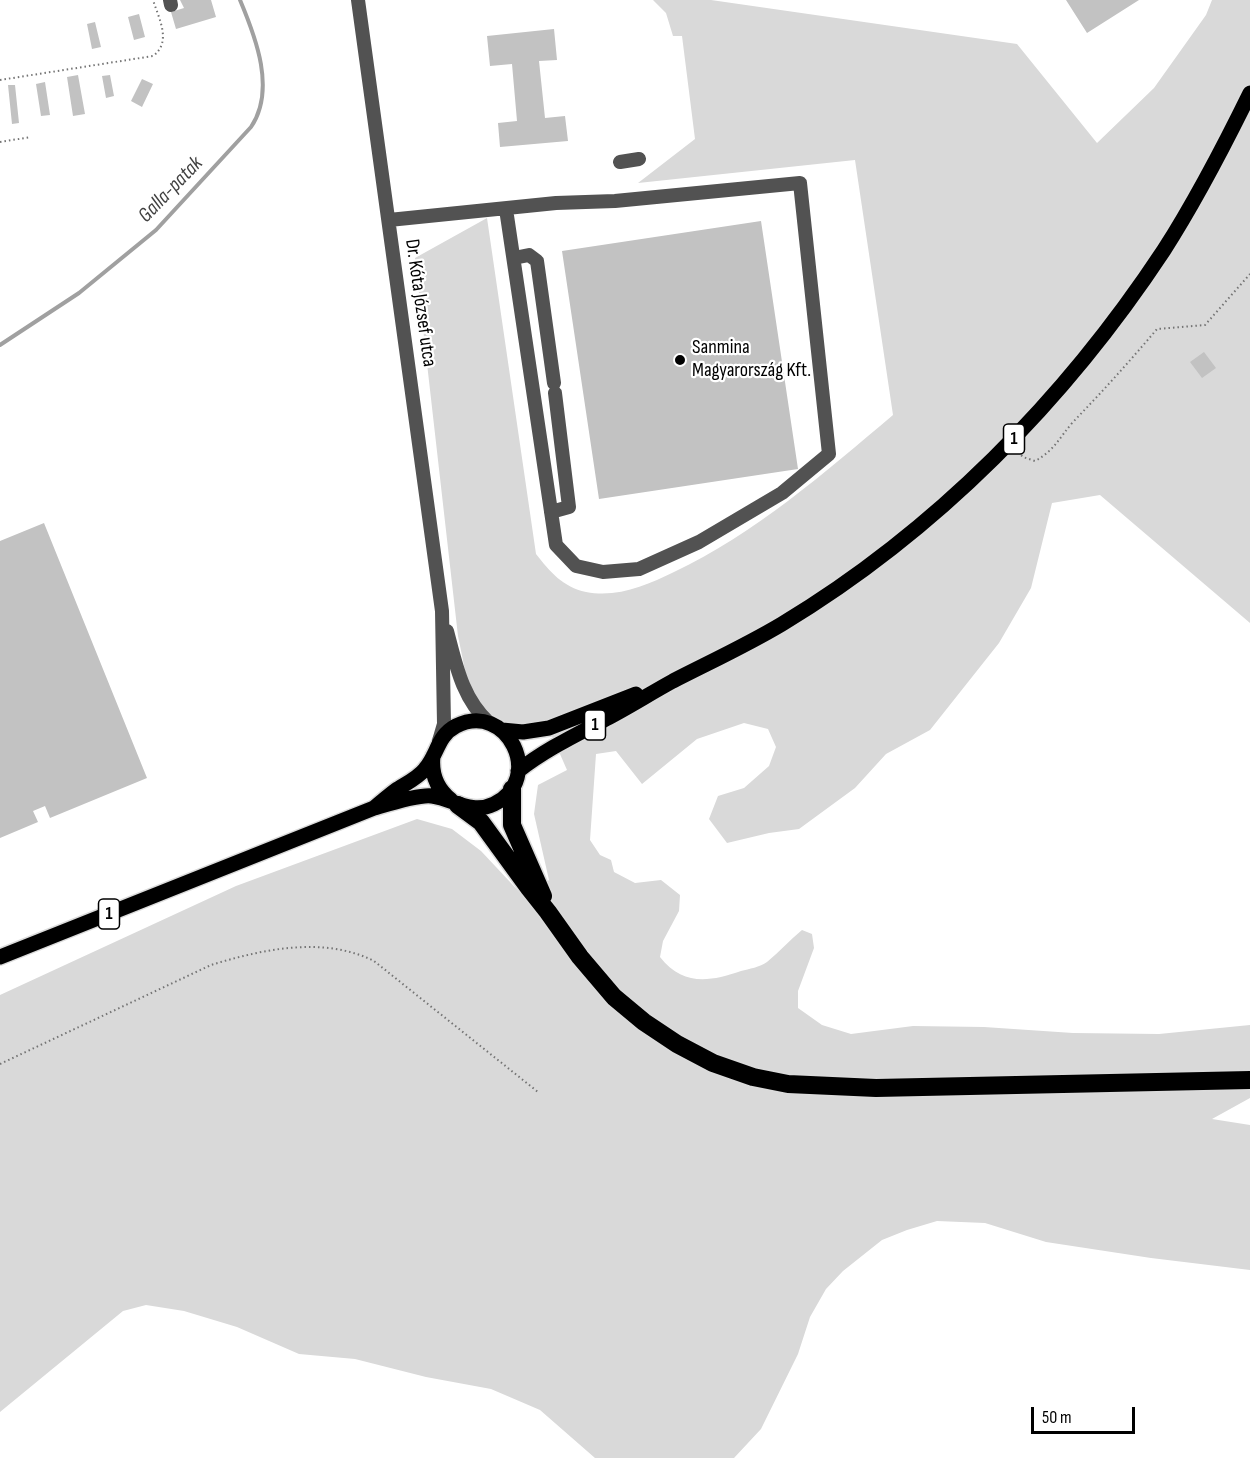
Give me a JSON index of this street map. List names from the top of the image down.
{
  "streets": {
    "main road": ["1"],
    "street": ["Dr. Kóta József utca"]
  },
  "water": ["Galla-patak"],
  "places": ["Sanmina Magyarország Kft."],
  "scale_bar": "50 m"
}
